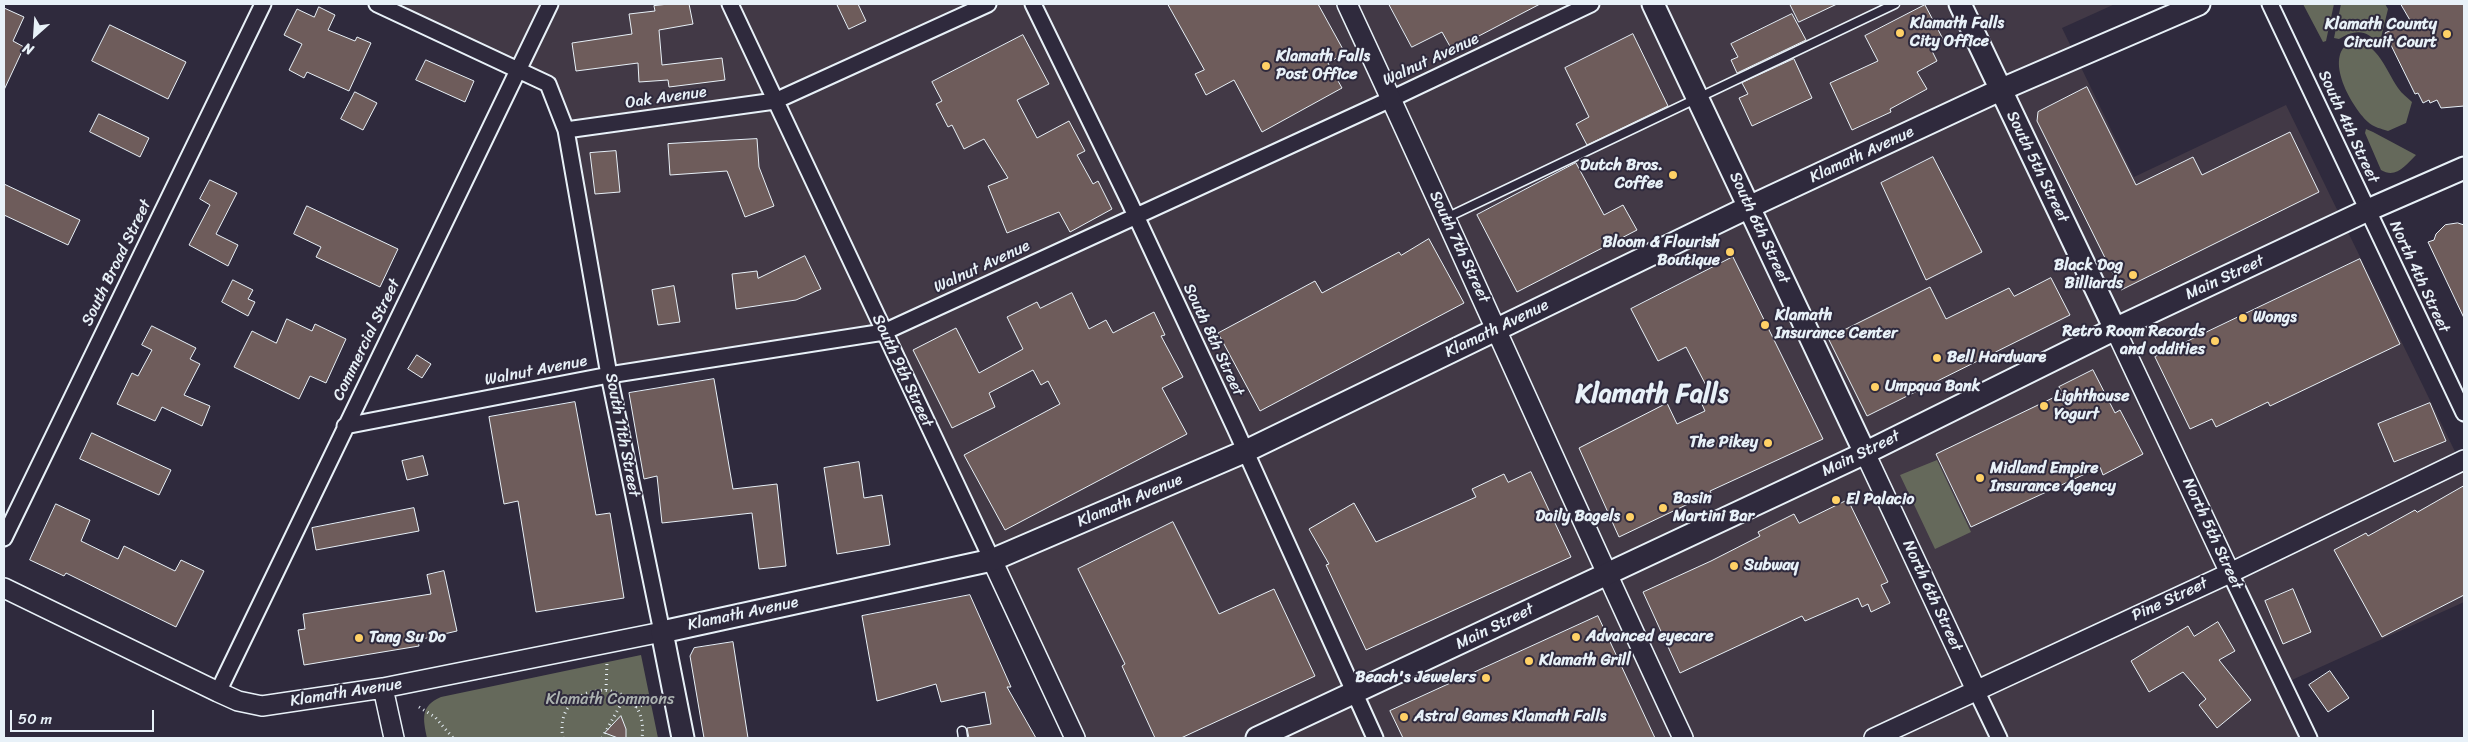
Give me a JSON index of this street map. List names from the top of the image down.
{
  "streets": {
    "main road": [
      "Klamath Avenue",
      "South 5th Street",
      "South 6th Street",
      "Main Street",
      "South 11th Street"
    ],
    "street": [
      "Walnut Avenue",
      "Oak Avenue",
      "South 4th Street",
      "South 7th Street",
      "South Broad Street",
      "North 4th Street",
      "Commercial Street",
      "South 8th Street",
      "South 9th Street",
      "North 5th Street",
      "North 6th Street",
      "Pine Street"
    ]
  },
  "crossings": [
    ["Walnut Avenue", "South 7th Street"],
    ["Walnut Avenue", "Commercial Street"],
    ["Walnut Avenue", "South 8th Street"],
    ["Walnut Avenue", "South 9th Street"],
    ["Walnut Avenue", "South 11th Street"],
    ["Oak Avenue", "South 9th Street"],
    ["Oak Avenue", "South 11th Street"],
    ["South 4th Street", "North 4th Street"],
    ["South 4th Street", "Main Street"],
    ["Klamath Avenue", "South 5th Street"],
    ["Klamath Avenue", "South 6th Street"],
    ["Klamath Avenue", "South 7th Street"],
    ["Klamath Avenue", "Commercial Street"],
    ["Klamath Avenue", "South 8th Street"],
    ["Klamath Avenue", "South 9th Street"],
    ["Klamath Avenue", "South 11th Street"],
    ["South 5th Street", "Main Street"],
    ["South 5th Street", "North 5th Street"],
    ["South 6th Street", "Main Street"],
    ["South 6th Street", "North 6th Street"],
    ["South 7th Street", "Main Street"],
    ["North 4th Street", "Main Street"],
    ["Main Street", "South 8th Street"],
    ["Main Street", "North 5th Street"],
    ["Main Street", "North 6th Street"],
    ["North 5th Street", "Pine Street"],
    ["North 6th Street", "Pine Street"]
  ],
  "districts": ["Klamath Falls"],
  "parks": ["Klamath Commons"],
  "places": [
    "Klamath Falls City Office",
    "Klamath County Circuit Court",
    "Klamath Falls Post Office",
    "Dutch Bros. Coffee",
    "Bloom & Flourish Boutique",
    "Black Dog Billiards",
    "Wongs",
    "Klamath Insurance Center",
    "Retro Room Records and oddities",
    "Bell Hardware",
    "Umpqua Bank",
    "Lighthouse Yogurt",
    "The Pikey",
    "Midland Empire Insurance Agency",
    "El Palacio",
    "Basin Martini Bar",
    "Daily Bagels",
    "Subway",
    "Advanced eyecare",
    "Tang Su Do",
    "Klamath Grill",
    "Beach's Jewelers",
    "Astral Games Klamath Falls"
  ],
  "scale_bar": "50 m",
  "north": "bottom left"
}
